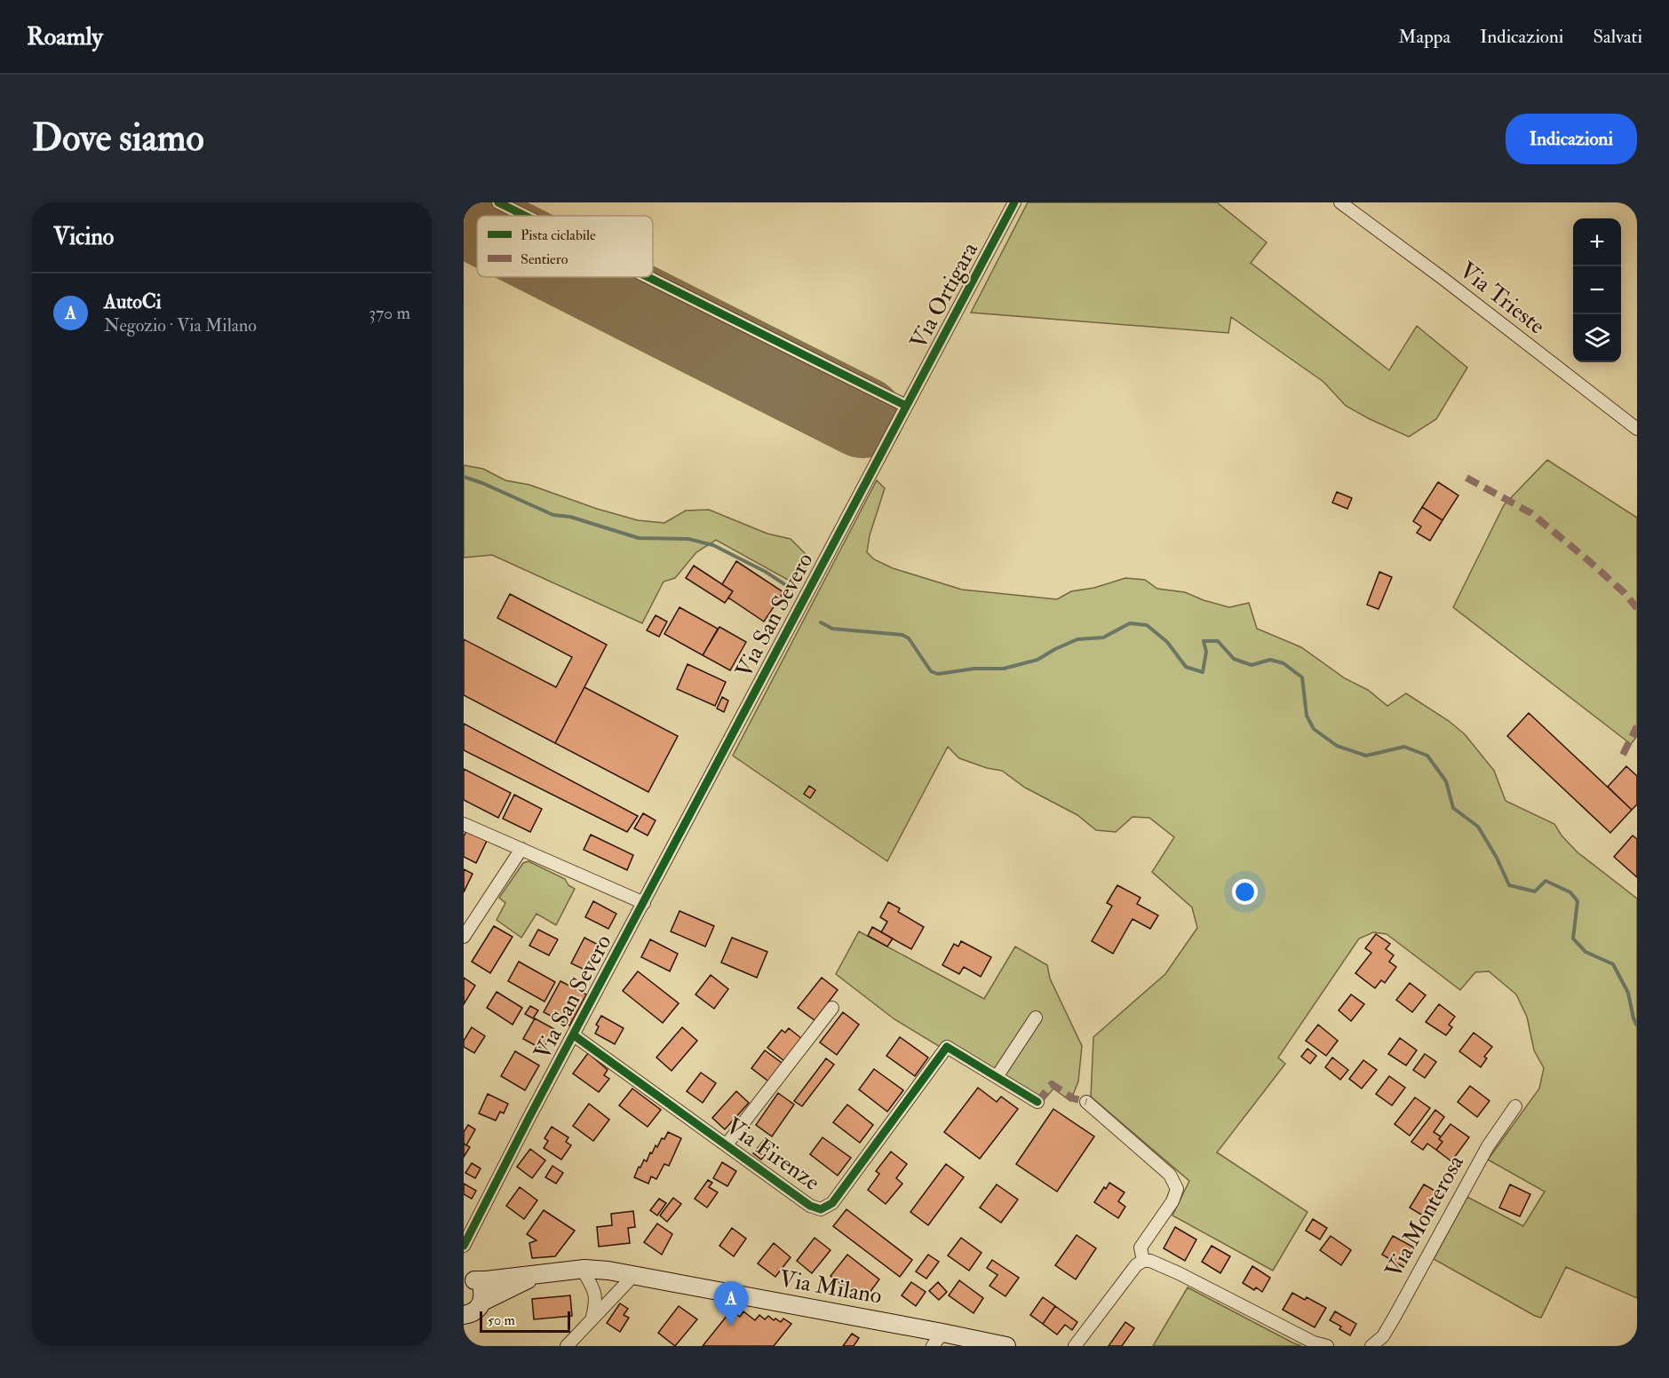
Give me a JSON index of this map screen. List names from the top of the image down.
{
  "streets": {
    "street": [
      "Via Ortigara",
      "Via Trieste",
      "Via San Severo",
      "Via Firenze",
      "Via Monterosa",
      "Via Milano"
    ]
  },
  "crossings": [
    ["Via Ortigara", "Via San Severo"],
    ["Via San Severo", "Via Firenze"]
  ],
  "legend": ["Pista ciclabile", "Sentiero"],
  "scale_bar": "50 m",
  "page": {
    "header": "Roamly",
    "nav": ["Mappa", "Indicazioni", "Salvati"],
    "buttons": "Indicazioni",
    "title": "Dove siamo",
    "heading": "Vicino",
    "map_buttons": ["+", "−"],
    "list": [
      {
        "mark": "A",
        "name": "AutoCi",
        "note": "Negozio · Via Milano",
        "value": "370 m"
      }
    ],
    "pins": "A",
    "scale": "50 m"
  }
}
